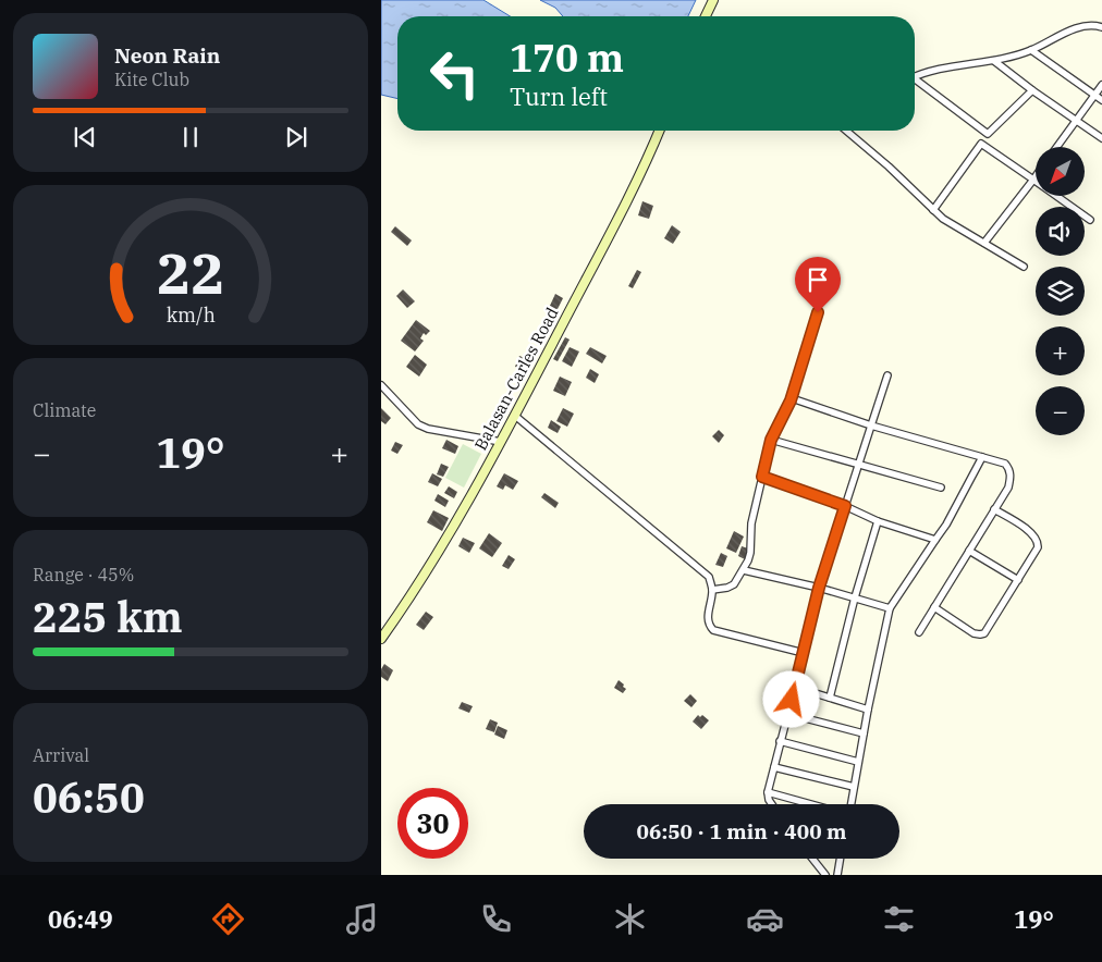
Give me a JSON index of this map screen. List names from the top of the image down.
{
  "streets": {
    "main road": ["Balasan-Carles Road"]
  },
  "north": "bottom left",
  "page": {
    "turn": ["170 m", "Turn left"],
    "song": ["Neon Rain", "Kite Club"],
    "map_buttons": ["+", "−"],
    "tile": [
      "Climate",
      ["Range · 45%", "225 km"],
      ["Arrival", "06:50"]
    ],
    "heat": ["−", "19°", "+"],
    "limit": "30",
    "trip": "06:50 · 1 min · 400 m",
    "tabs": ["06:49", "19°"],
    "gauge": ["22", "km/h"]
  }
}
